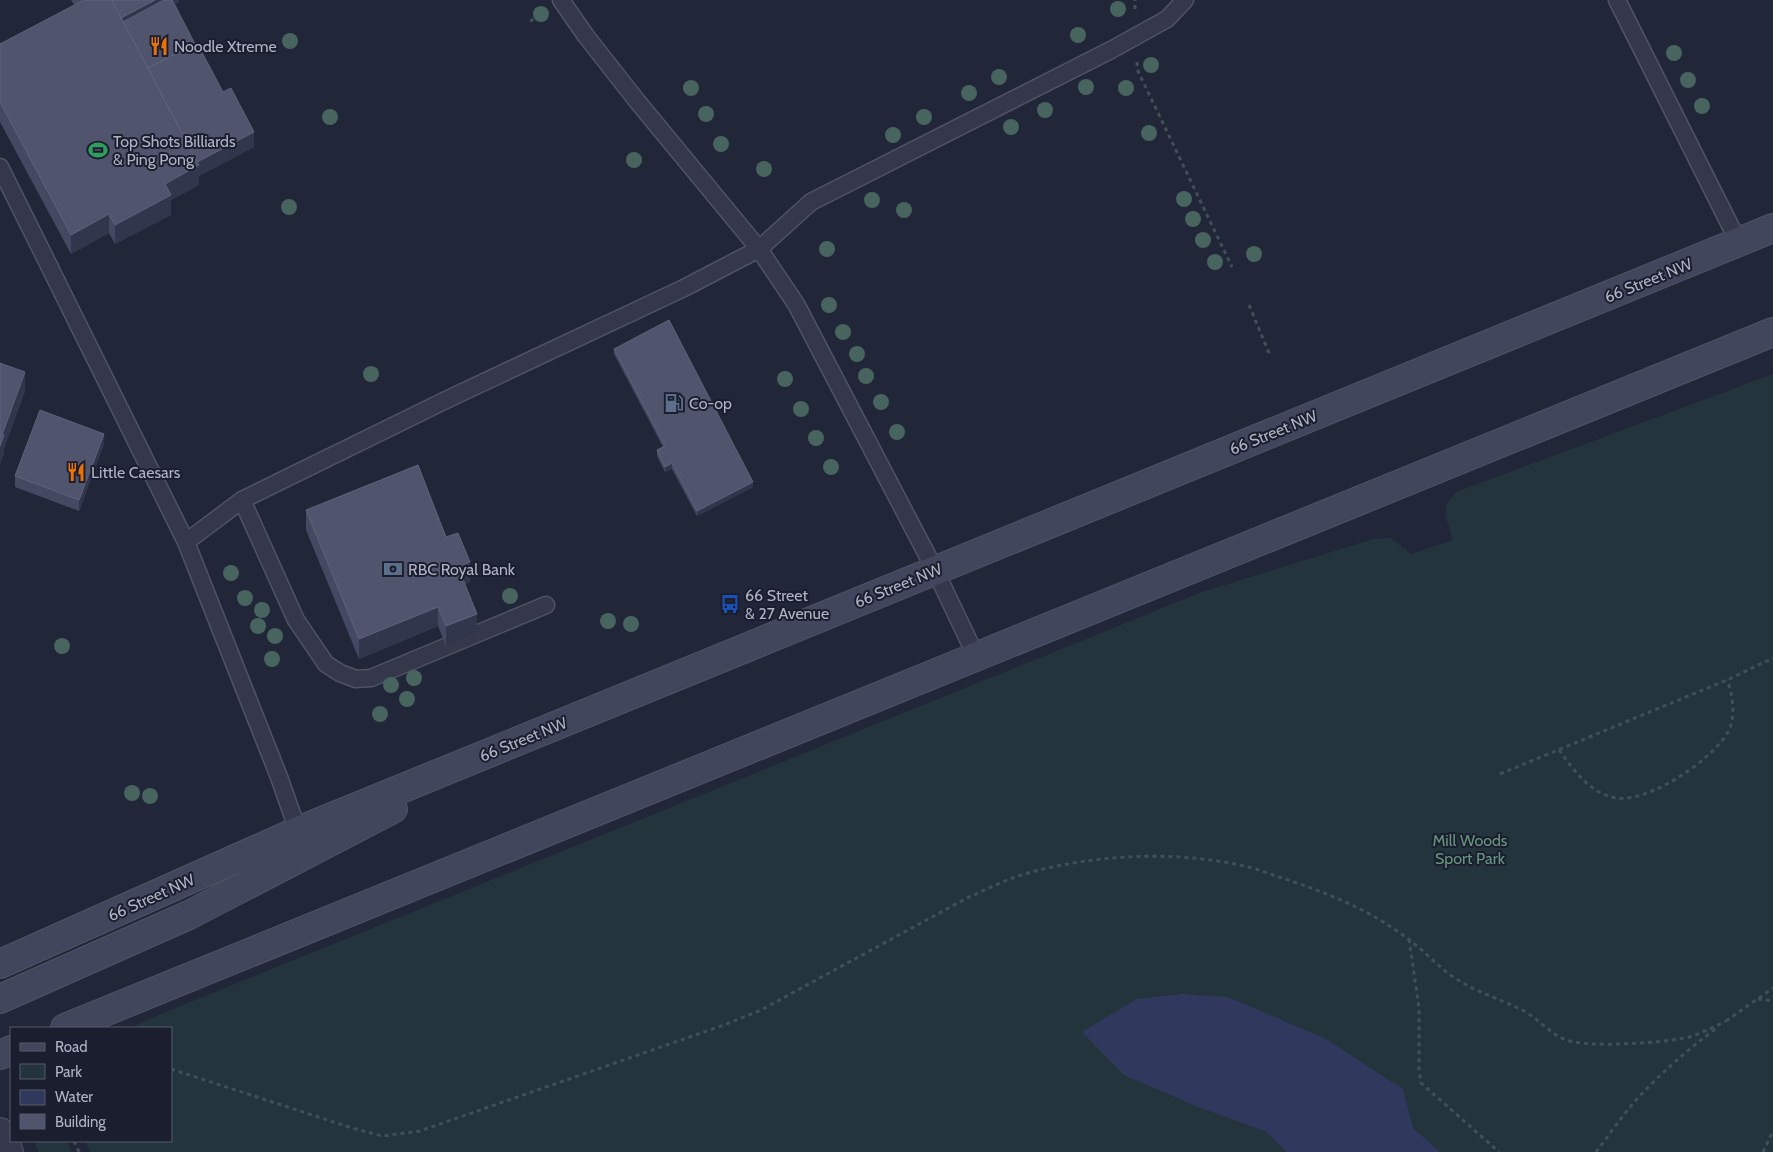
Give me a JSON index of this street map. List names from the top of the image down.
{
  "streets": {
    "main road": ["66 Street NW"]
  },
  "parks": ["Mill Woods Sport Park"],
  "places": {
    "restaurant": ["Noodle Xtreme", "Little Caesars"],
    "sports": ["Top Shots Billiards & Ping Pong"],
    "fuel station": ["Co-op"],
    "bank": ["RBC Royal Bank"],
    "bus stop": ["66 Street & 27 Avenue"]
  },
  "legend": [
    "Road",
    "Park",
    "Water",
    "Building"
  ]
}
